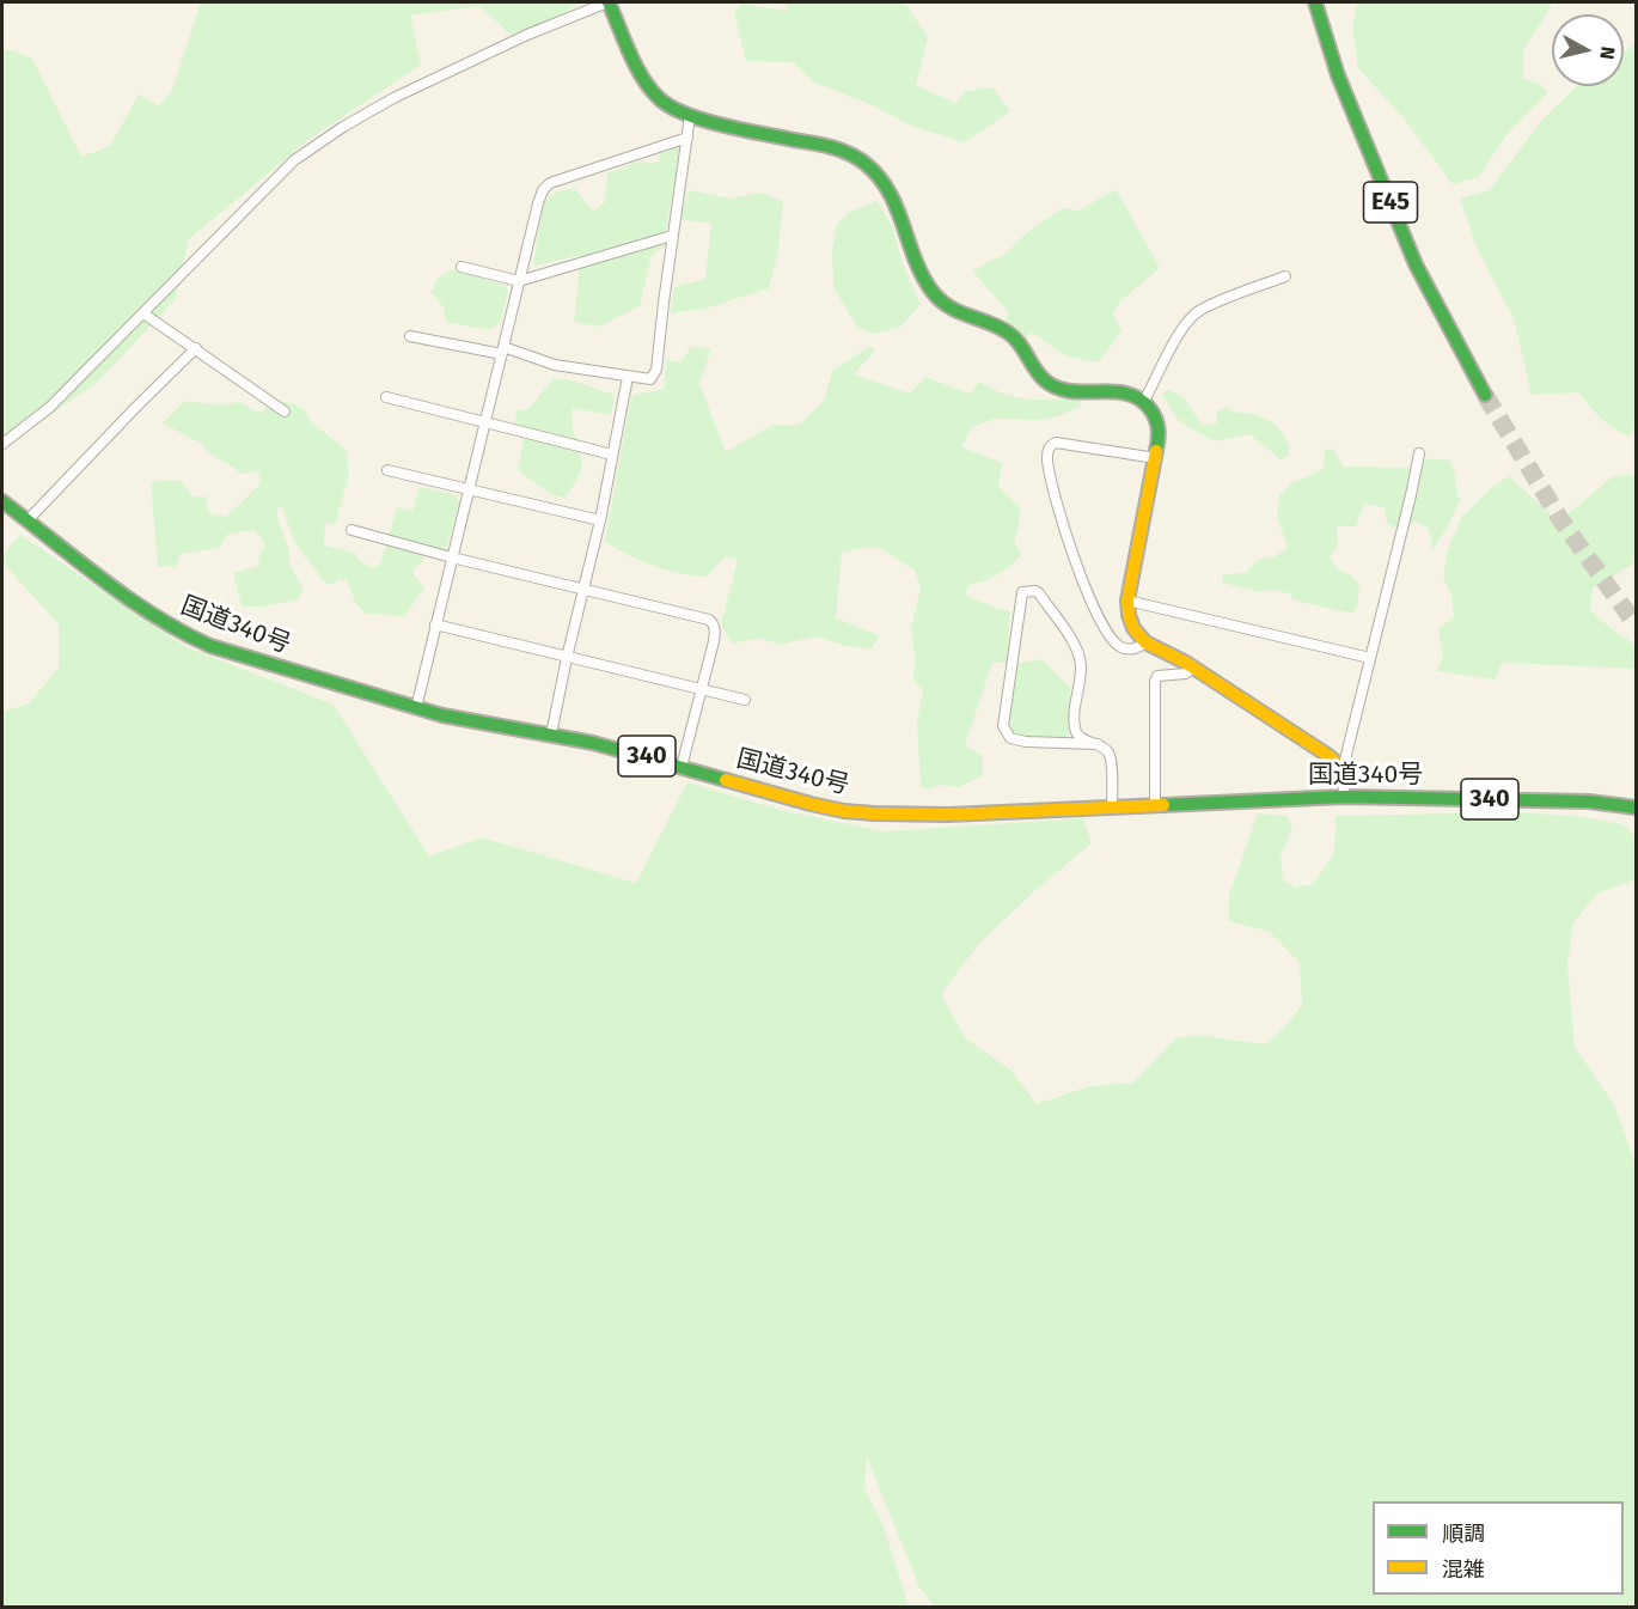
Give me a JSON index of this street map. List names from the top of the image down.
{
  "streets": {
    "main road": ["E45", "国道340号", "340"]
  },
  "legend": ["順調", "混雑"],
  "north": "right"
}
